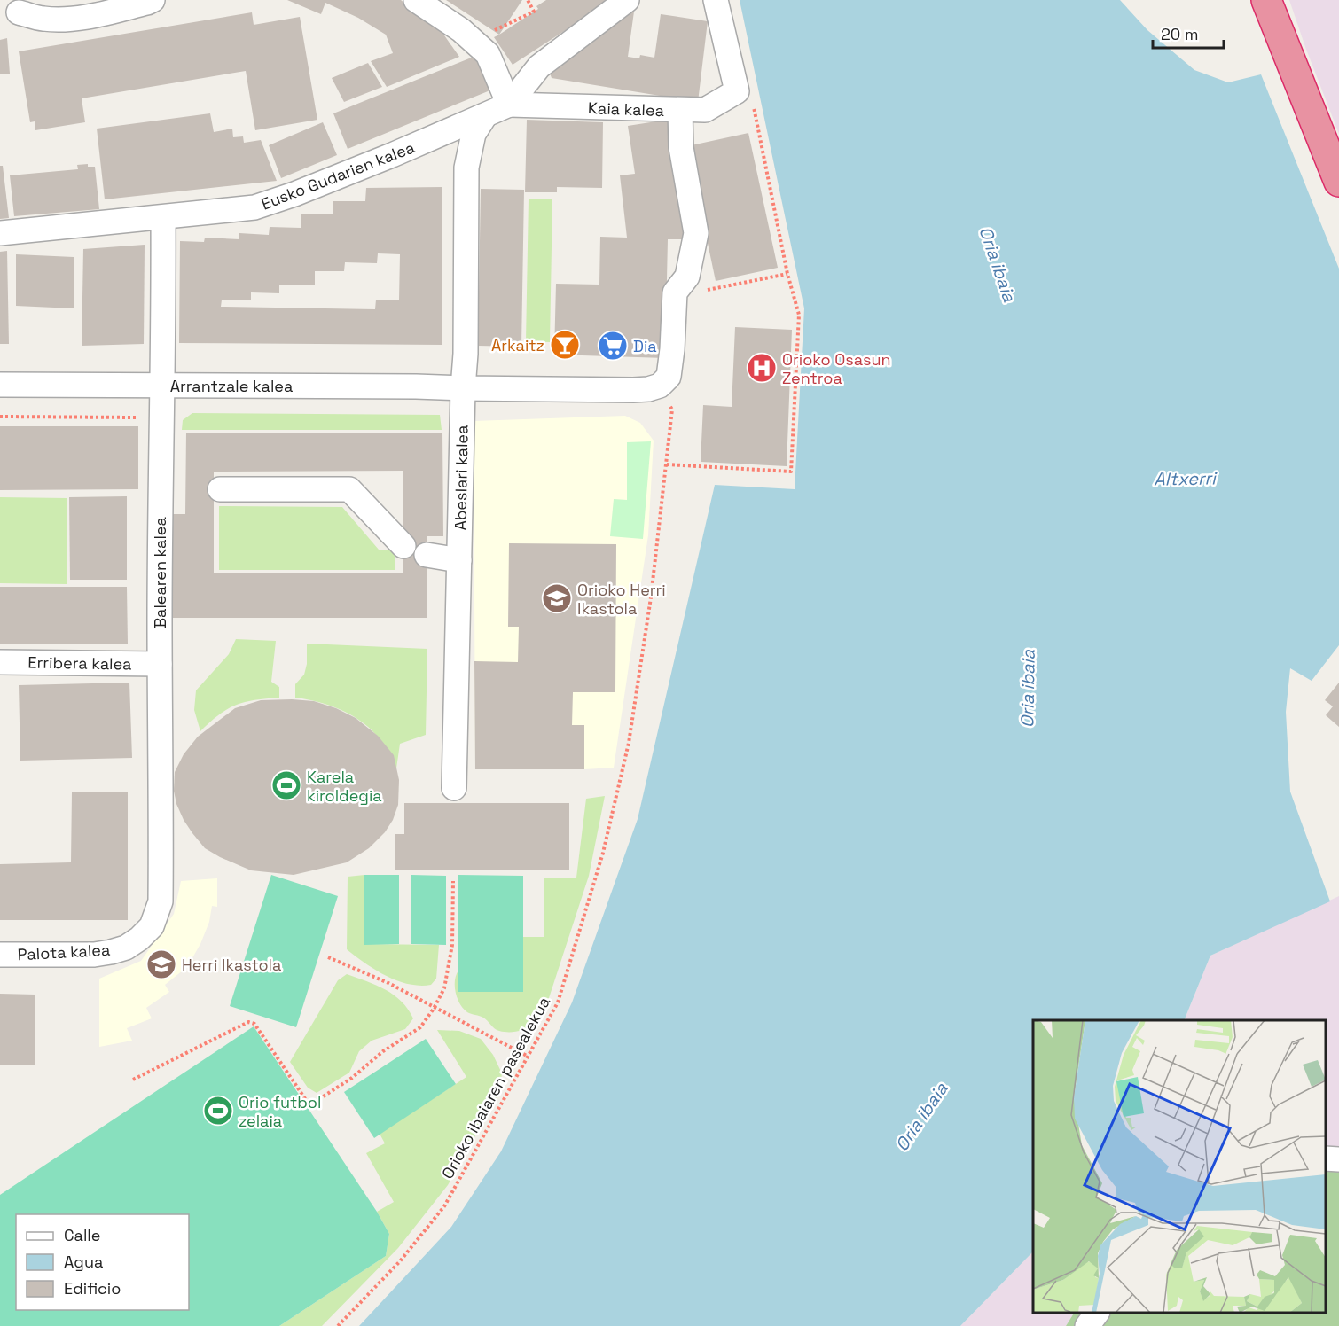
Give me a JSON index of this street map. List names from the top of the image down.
{
  "streets": {
    "street": [
      "Kaia kalea",
      "Eusko Gudarien kalea",
      "Arrantzale kalea",
      "Abeslari kalea",
      "Balearen kalea",
      "Erribera kalea",
      "Palota kalea"
    ],
    "path": ["Orioko ibaiaren pasealekua"]
  },
  "crossings": [
    ["Kaia kalea", "Eusko Gudarien kalea"],
    ["Eusko Gudarien kalea", "Abeslari kalea"],
    ["Eusko Gudarien kalea", "Balearen kalea"],
    ["Arrantzale kalea", "Abeslari kalea"],
    ["Arrantzale kalea", "Balearen kalea"],
    ["Arrantzale kalea", "Orioko ibaiaren pasealekua"],
    ["Balearen kalea", "Erribera kalea"],
    ["Balearen kalea", "Palota kalea"]
  ],
  "water": ["Oria ibaia", "Altxerri"],
  "places": {
    "bar": ["Arkaitz"],
    "supermarket": ["Dia"],
    "hospital": ["Orioko Osasun Zentroa"],
    "school or university": ["Orioko Herri Ikastola", "Herri Ikastola"],
    "sports": ["Karela kiroldegia", "Orio futbol zelaia"]
  },
  "legend": ["Calle", "Agua", "Edificio"],
  "scale_bar": "20 m"
}
